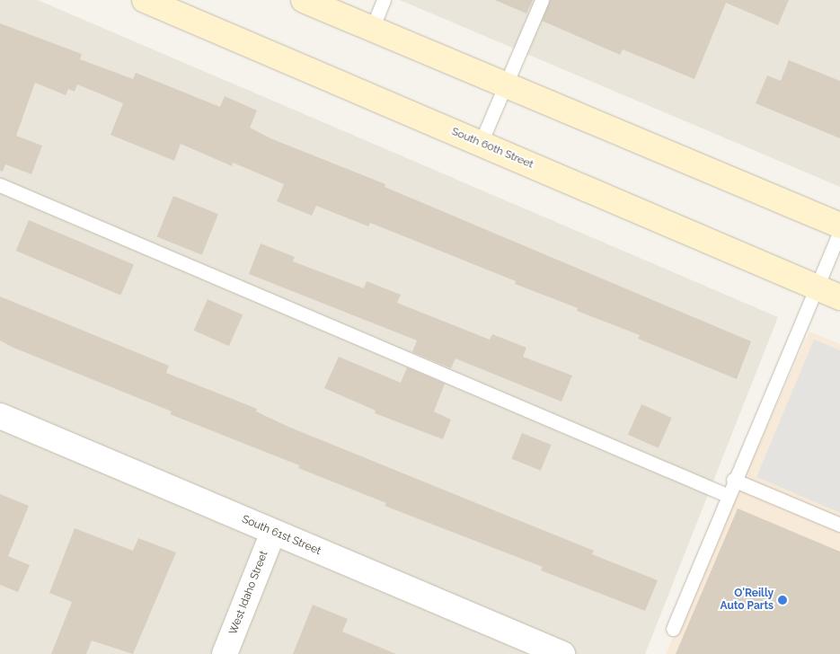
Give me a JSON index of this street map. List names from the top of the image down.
{
  "streets": {
    "main road": ["South 60th Street"],
    "street": ["South 61st Street", "West Idaho Street"]
  },
  "crossings": [
    ["South 61st Street", "West Idaho Street"]
  ],
  "places": ["O'Reilly Auto Parts"]
}
